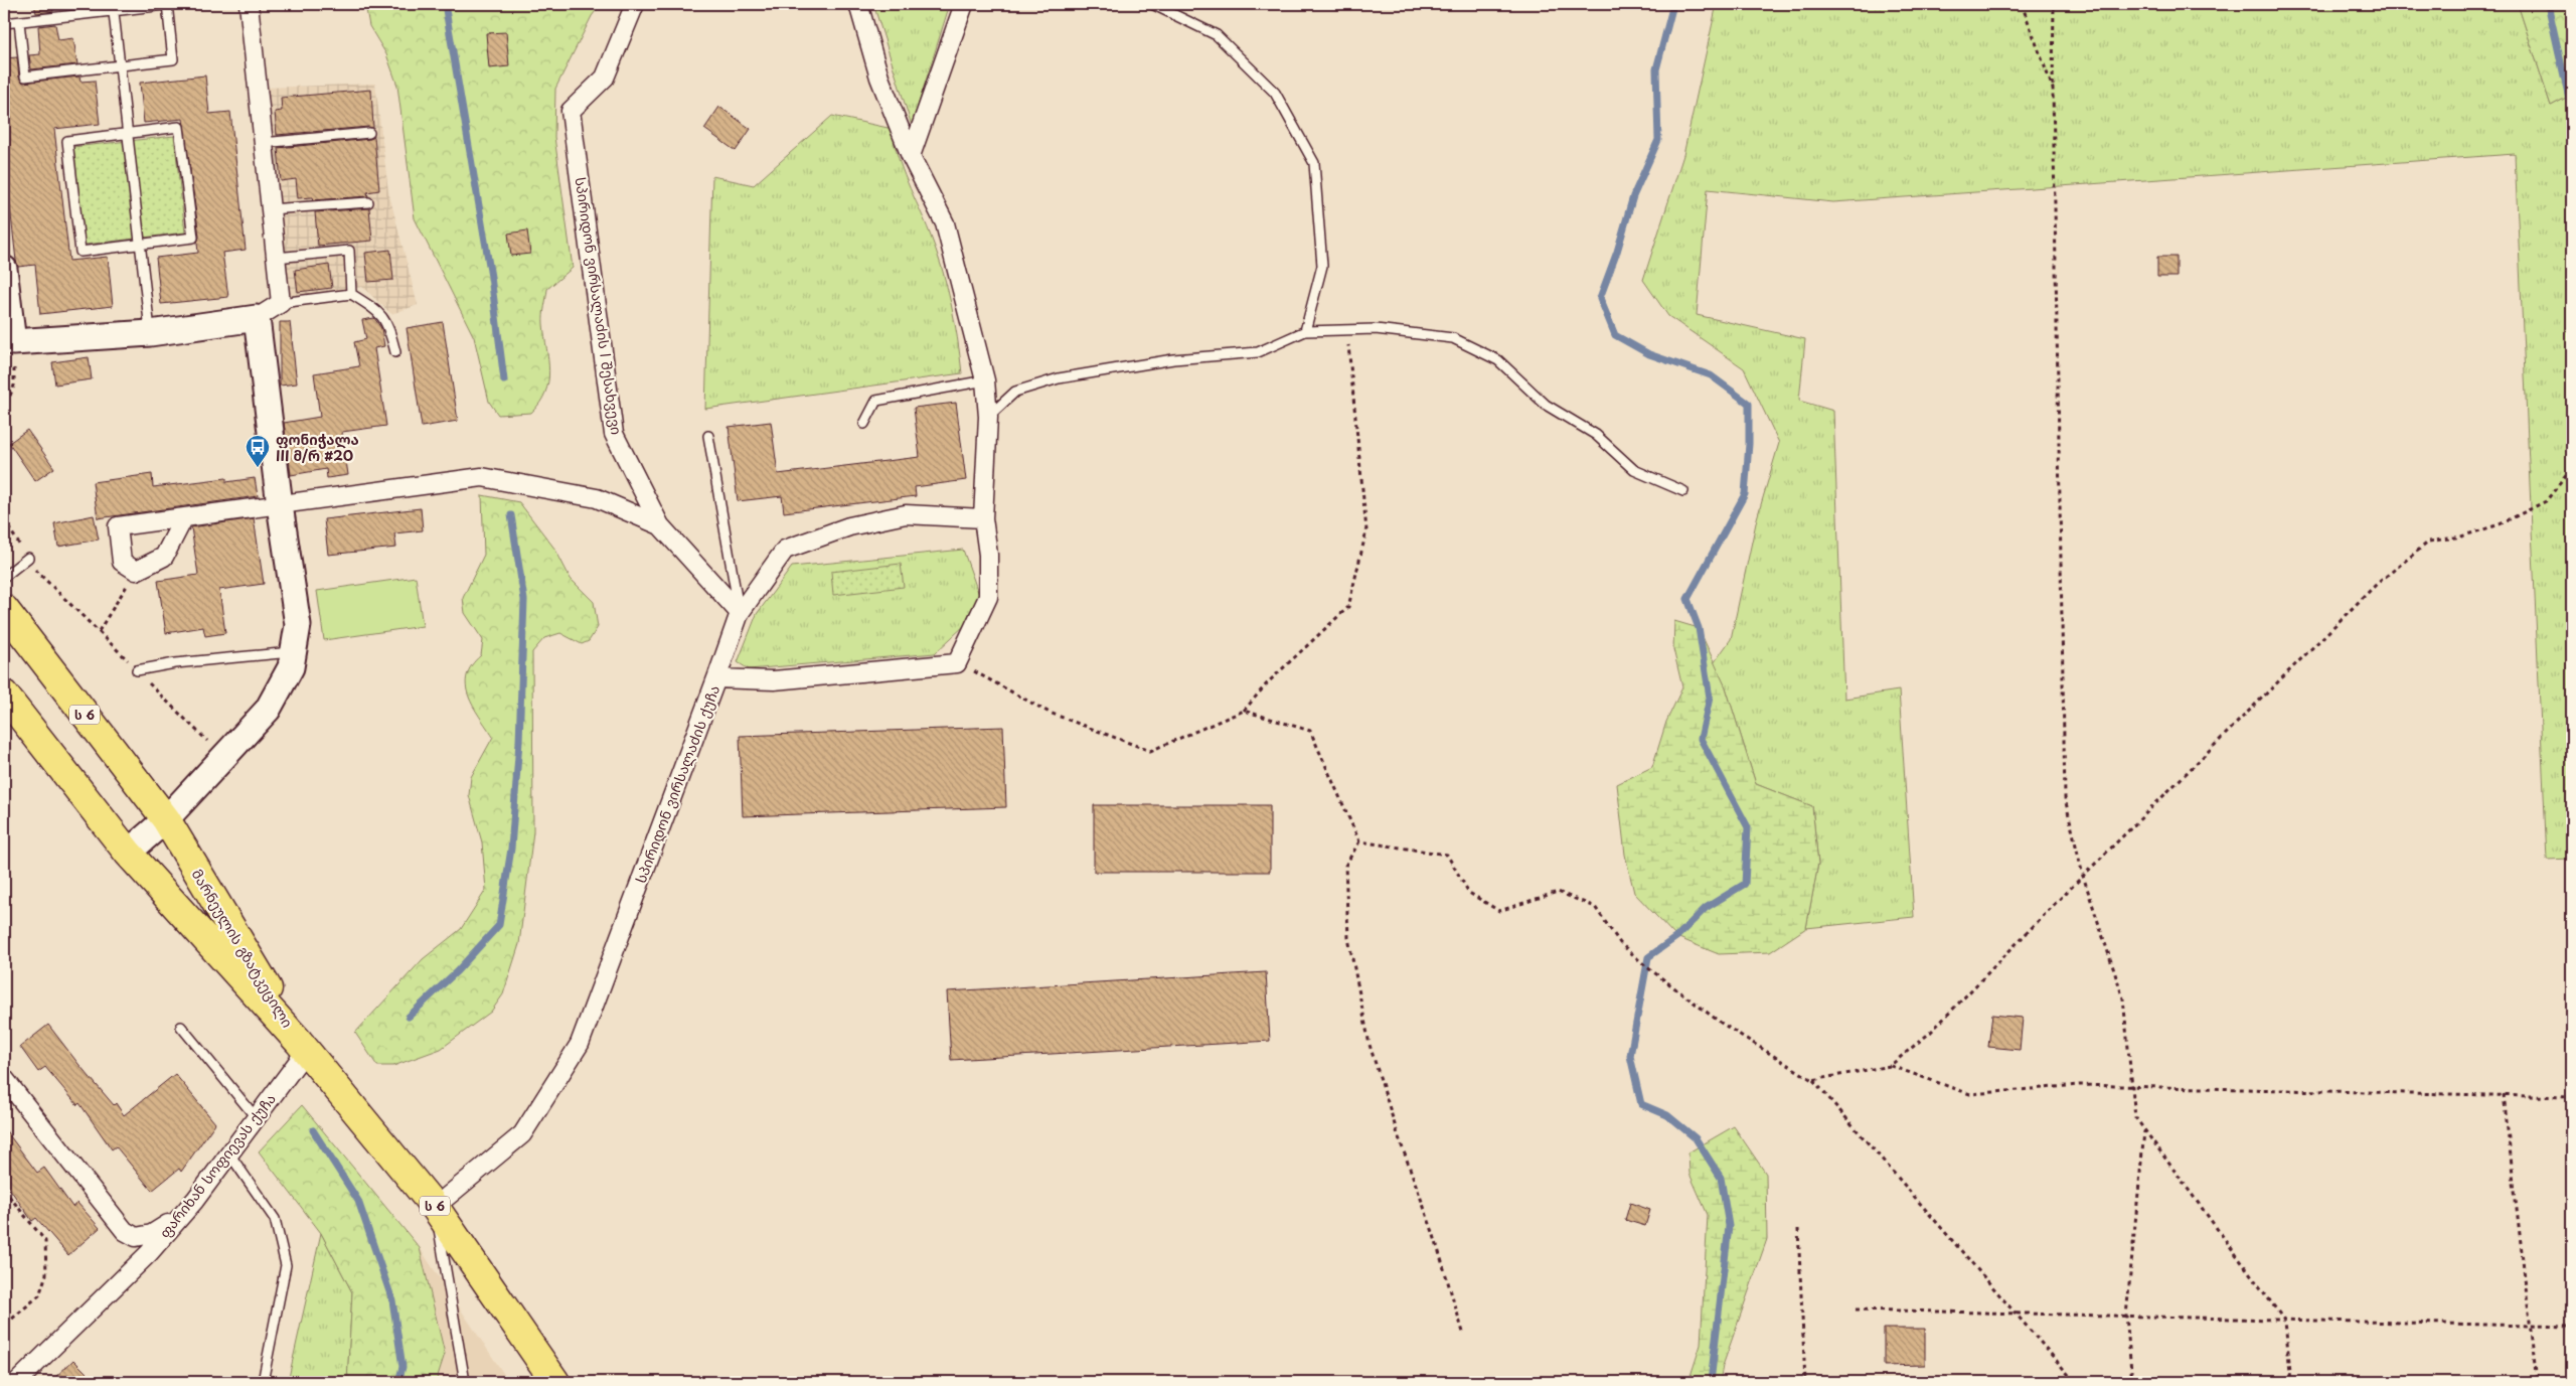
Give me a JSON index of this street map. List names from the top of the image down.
{
  "streets": {
    "highway": ["ს 6", "მარნეულის გზატკეცილი"],
    "street": ["სპირიდონ ვირსალაძის I შესახვევი", "სპირიდონ ვირსალაძის ქუჩა", "ფარიხან სოფიევას ქუჩა"]
  },
  "crossings": [
    ["ს 6", "სპირიდონ ვირსალაძის ქუჩა"],
    ["ს 6", "მარნეულის გზატკეცილი"],
    ["ს 6", "ფარიხან სოფიევას ქუჩა"],
    ["მარნეულის გზატკეცილი", "ფარიხან სოფიევას ქუჩა"]
  ],
  "places": {
    "bus stop": ["ფონიჭალა III მ/რ #20"]
  }
}
